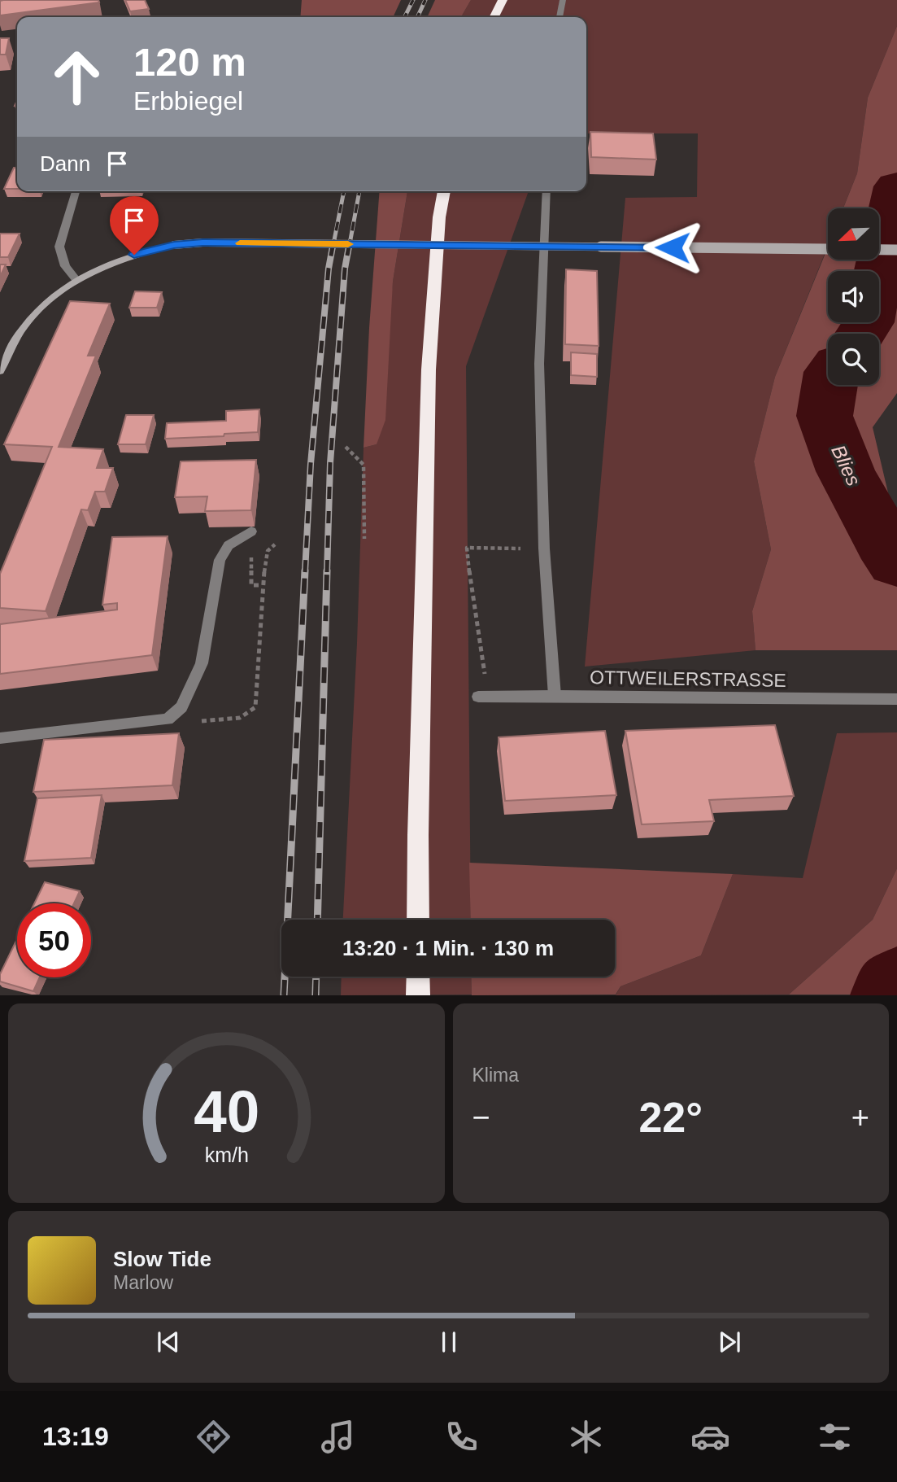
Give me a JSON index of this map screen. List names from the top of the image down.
{
  "streets": {
    "street": ["OTTWEILERSTRASSE"]
  },
  "water": ["Blies"],
  "north": "bottom left",
  "page": {
    "turn": ["120 m", "Erbbiegel"],
    "then": "Dann",
    "limit": "50",
    "trip": "13:20 · 1 Min. · 130 m",
    "tile": "Klima",
    "heat": ["−", "22°", "+"],
    "song": ["Slow Tide", "Marlow"],
    "tabs": "13:19",
    "gauge": ["40", "km/h"]
  }
}
